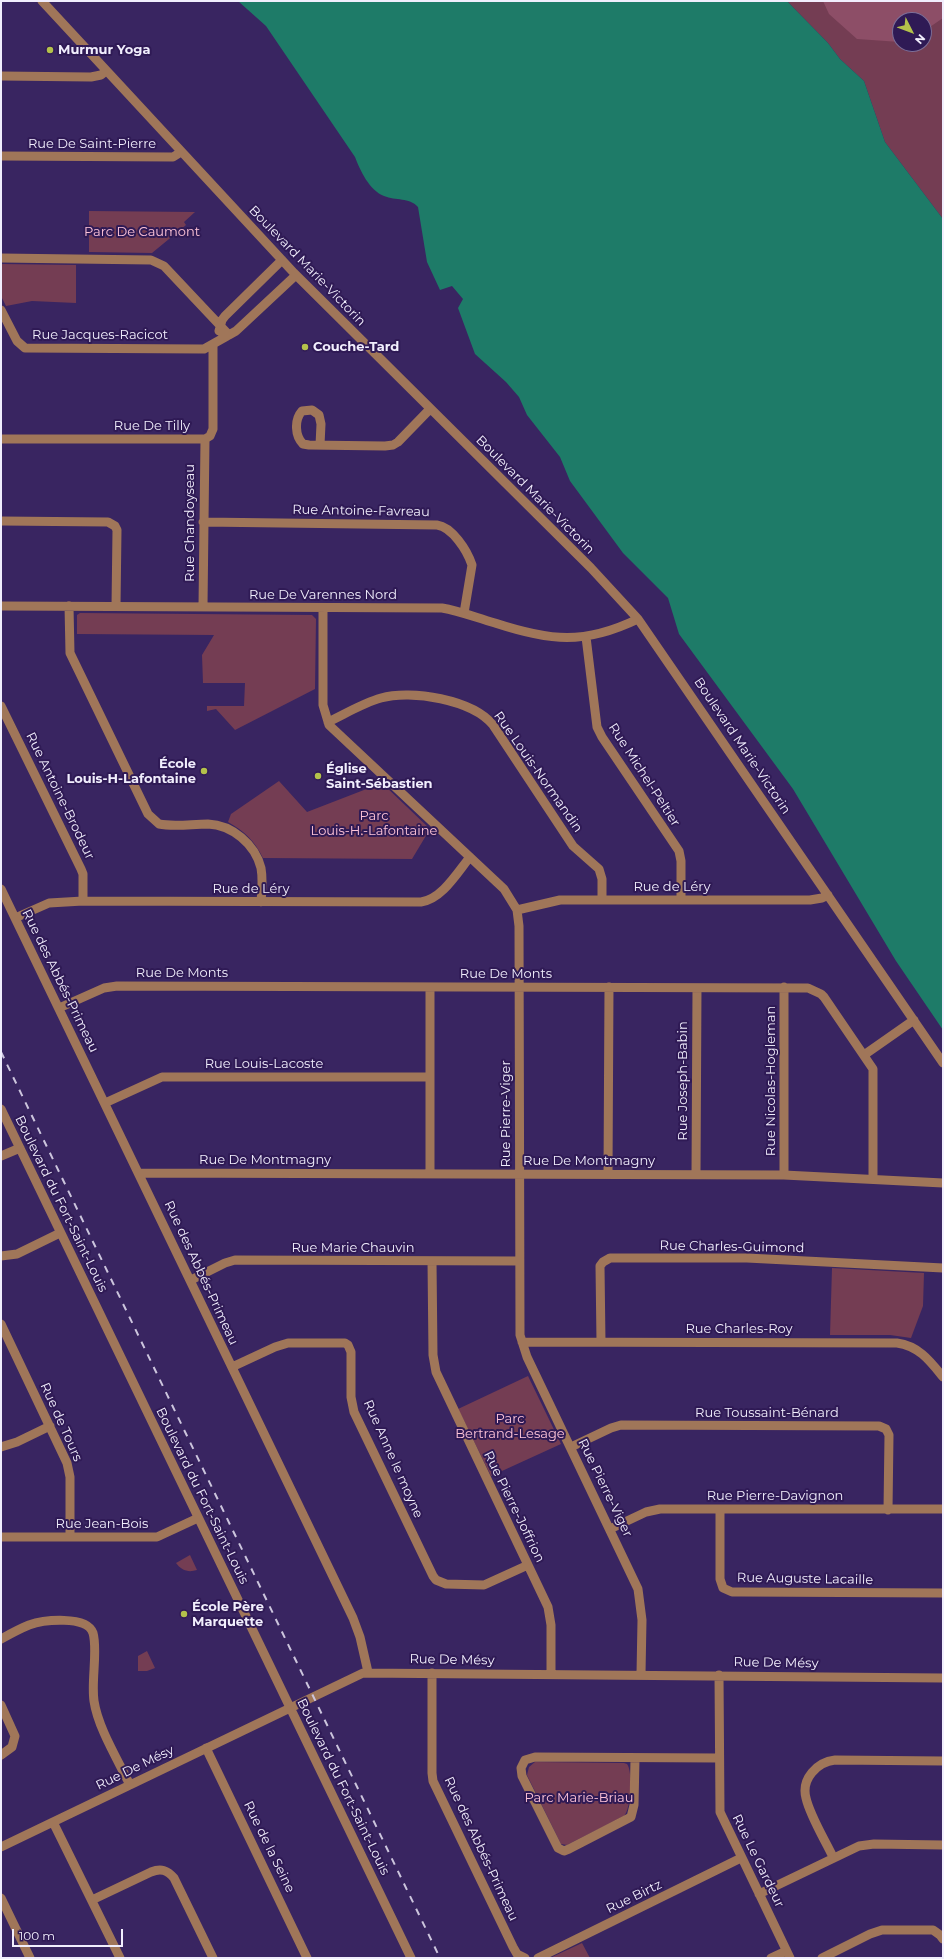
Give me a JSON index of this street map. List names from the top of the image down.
{
  "streets": {
    "street": [
      "Rue De Saint-Pierre",
      "Boulevard Marie-Victorin",
      "Rue Jacques-Racicot",
      "Rue De Tilly",
      "Rue Antoine-Favreau",
      "Rue Chandoyseau",
      "Rue De Varennes Nord",
      "Rue Louis-Normandin",
      "Rue Michel-Peltier",
      "Rue Antoine-Brodeur",
      "Rue de Léry",
      "Rue De Monts",
      "Rue des Abbés-Primeau",
      "Rue Louis-Lacoste",
      "Rue Joseph-Babin",
      "Rue Nicolas-Hogleman",
      "Rue Pierre-Viger",
      "Rue De Montmagny",
      "Boulevard du Fort-Saint-Louis",
      "Rue Charles-Guimond",
      "Rue Marie Chauvin",
      "Rue Charles-Roy",
      "Rue Toussaint-Bénard",
      "Rue de Tours",
      "Rue Anne le moyne",
      "Rue Pierre-Davignon",
      "Rue Pierre-Joffrion",
      "Rue Jean-Bois",
      "Rue Auguste Lacaille",
      "Rue De Mésy",
      "Rue de la Seine",
      "Rue Le Gardeur",
      "Rue Birtz"
    ]
  },
  "crossings": [
    ["Rue De Saint-Pierre", "Boulevard Marie-Victorin"],
    ["Boulevard Marie-Victorin", "Rue Jacques-Racicot"],
    ["Boulevard Marie-Victorin", "Rue De Varennes Nord"],
    ["Boulevard Marie-Victorin", "Rue de Léry"],
    ["Rue Jacques-Racicot", "Rue De Tilly"],
    ["Rue De Tilly", "Rue Chandoyseau"],
    ["Rue Antoine-Favreau", "Rue Chandoyseau"],
    ["Rue Antoine-Favreau", "Rue De Varennes Nord"],
    ["Rue Chandoyseau", "Rue De Varennes Nord"],
    ["Rue De Varennes Nord", "Rue Michel-Peltier"],
    ["Rue De Varennes Nord", "Rue Pierre-Viger"],
    ["Rue Louis-Normandin", "Rue de Léry"],
    ["Rue Louis-Normandin", "Rue Pierre-Viger"],
    ["Rue Michel-Peltier", "Rue de Léry"],
    ["Rue Antoine-Brodeur", "Rue de Léry"],
    ["Rue de Léry", "Rue des Abbés-Primeau"],
    ["Rue de Léry", "Rue Pierre-Viger"],
    ["Rue De Monts", "Rue des Abbés-Primeau"],
    ["Rue De Monts", "Rue Joseph-Babin"],
    ["Rue De Monts", "Rue Nicolas-Hogleman"],
    ["Rue De Monts", "Rue Pierre-Viger"],
    ["Rue De Monts", "Rue De Montmagny"],
    ["Rue des Abbés-Primeau", "Rue Louis-Lacoste"],
    ["Rue des Abbés-Primeau", "Rue De Montmagny"],
    ["Rue des Abbés-Primeau", "Rue Marie Chauvin"],
    ["Rue des Abbés-Primeau", "Rue Anne le moyne"],
    ["Rue des Abbés-Primeau", "Rue De Mésy"],
    ["Rue Joseph-Babin", "Rue De Montmagny"],
    ["Rue Nicolas-Hogleman", "Rue De Montmagny"],
    ["Rue Pierre-Viger", "Rue De Montmagny"],
    ["Rue Pierre-Viger", "Rue Marie Chauvin"],
    ["Rue Pierre-Viger", "Rue Charles-Roy"],
    ["Rue Pierre-Viger", "Rue Toussaint-Bénard"],
    ["Rue Pierre-Viger", "Rue Pierre-Davignon"],
    ["Rue Pierre-Viger", "Rue De Mésy"],
    ["Boulevard du Fort-Saint-Louis", "Rue Jean-Bois"],
    ["Boulevard du Fort-Saint-Louis", "Rue De Mésy"],
    ["Rue Charles-Guimond", "Rue Charles-Roy"],
    ["Rue Marie Chauvin", "Rue Pierre-Joffrion"],
    ["Rue Toussaint-Bénard", "Rue Pierre-Davignon"],
    ["Rue de Tours", "Rue Jean-Bois"],
    ["Rue Anne le moyne", "Rue Pierre-Joffrion"],
    ["Rue Pierre-Davignon", "Rue Auguste Lacaille"],
    ["Rue Pierre-Joffrion", "Rue De Mésy"],
    ["Rue De Mésy", "Rue de la Seine"],
    ["Rue De Mésy", "Rue Le Gardeur"],
    ["Rue Le Gardeur", "Rue Birtz"]
  ],
  "parks": [
    "Parc De Caumont",
    "Parc Louis-H.-Lafontaine",
    "Parc Bertrand-Lesage",
    "Parc Marie-Briau"
  ],
  "places": [
    "Murmur Yoga",
    "Couche-Tard",
    "École Louis-H-Lafontaine",
    "Église Saint-Sébastien",
    "École Père Marquette"
  ],
  "scale_bar": "100 m",
  "north": "bottom right"
}
